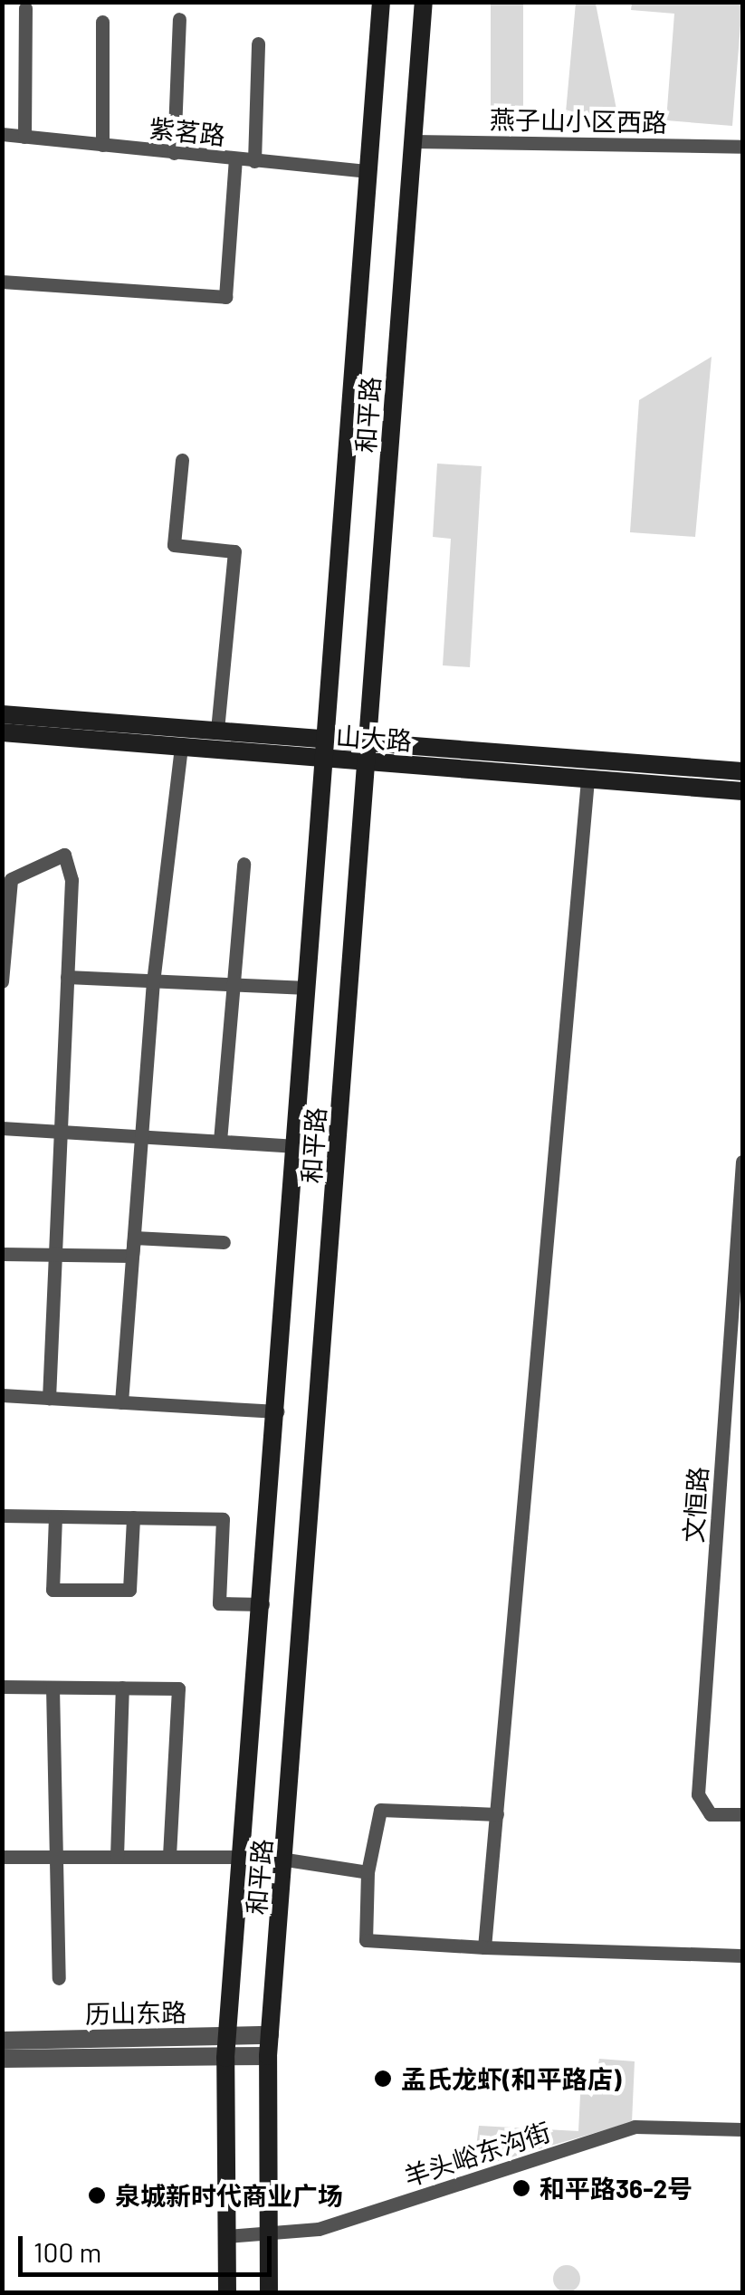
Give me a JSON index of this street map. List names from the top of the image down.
{
  "streets": {
    "main road": ["和平路", "山大路"],
    "street": [
      "燕子山小区西路",
      "紫茗路",
      "文恒路",
      "历山东路",
      "羊头峪东沟街"
    ]
  },
  "crossings": [
    ["燕子山小区西路", "和平路"],
    ["紫茗路", "和平路"],
    ["和平路", "山大路"],
    ["和平路", "历山东路"],
    ["和平路", "羊头峪东沟街"]
  ],
  "places": ["孟氏龙虾(和平路店)", "和平路36-2号", "泉城新时代商业广场"],
  "scale_bar": "100 m"
}
